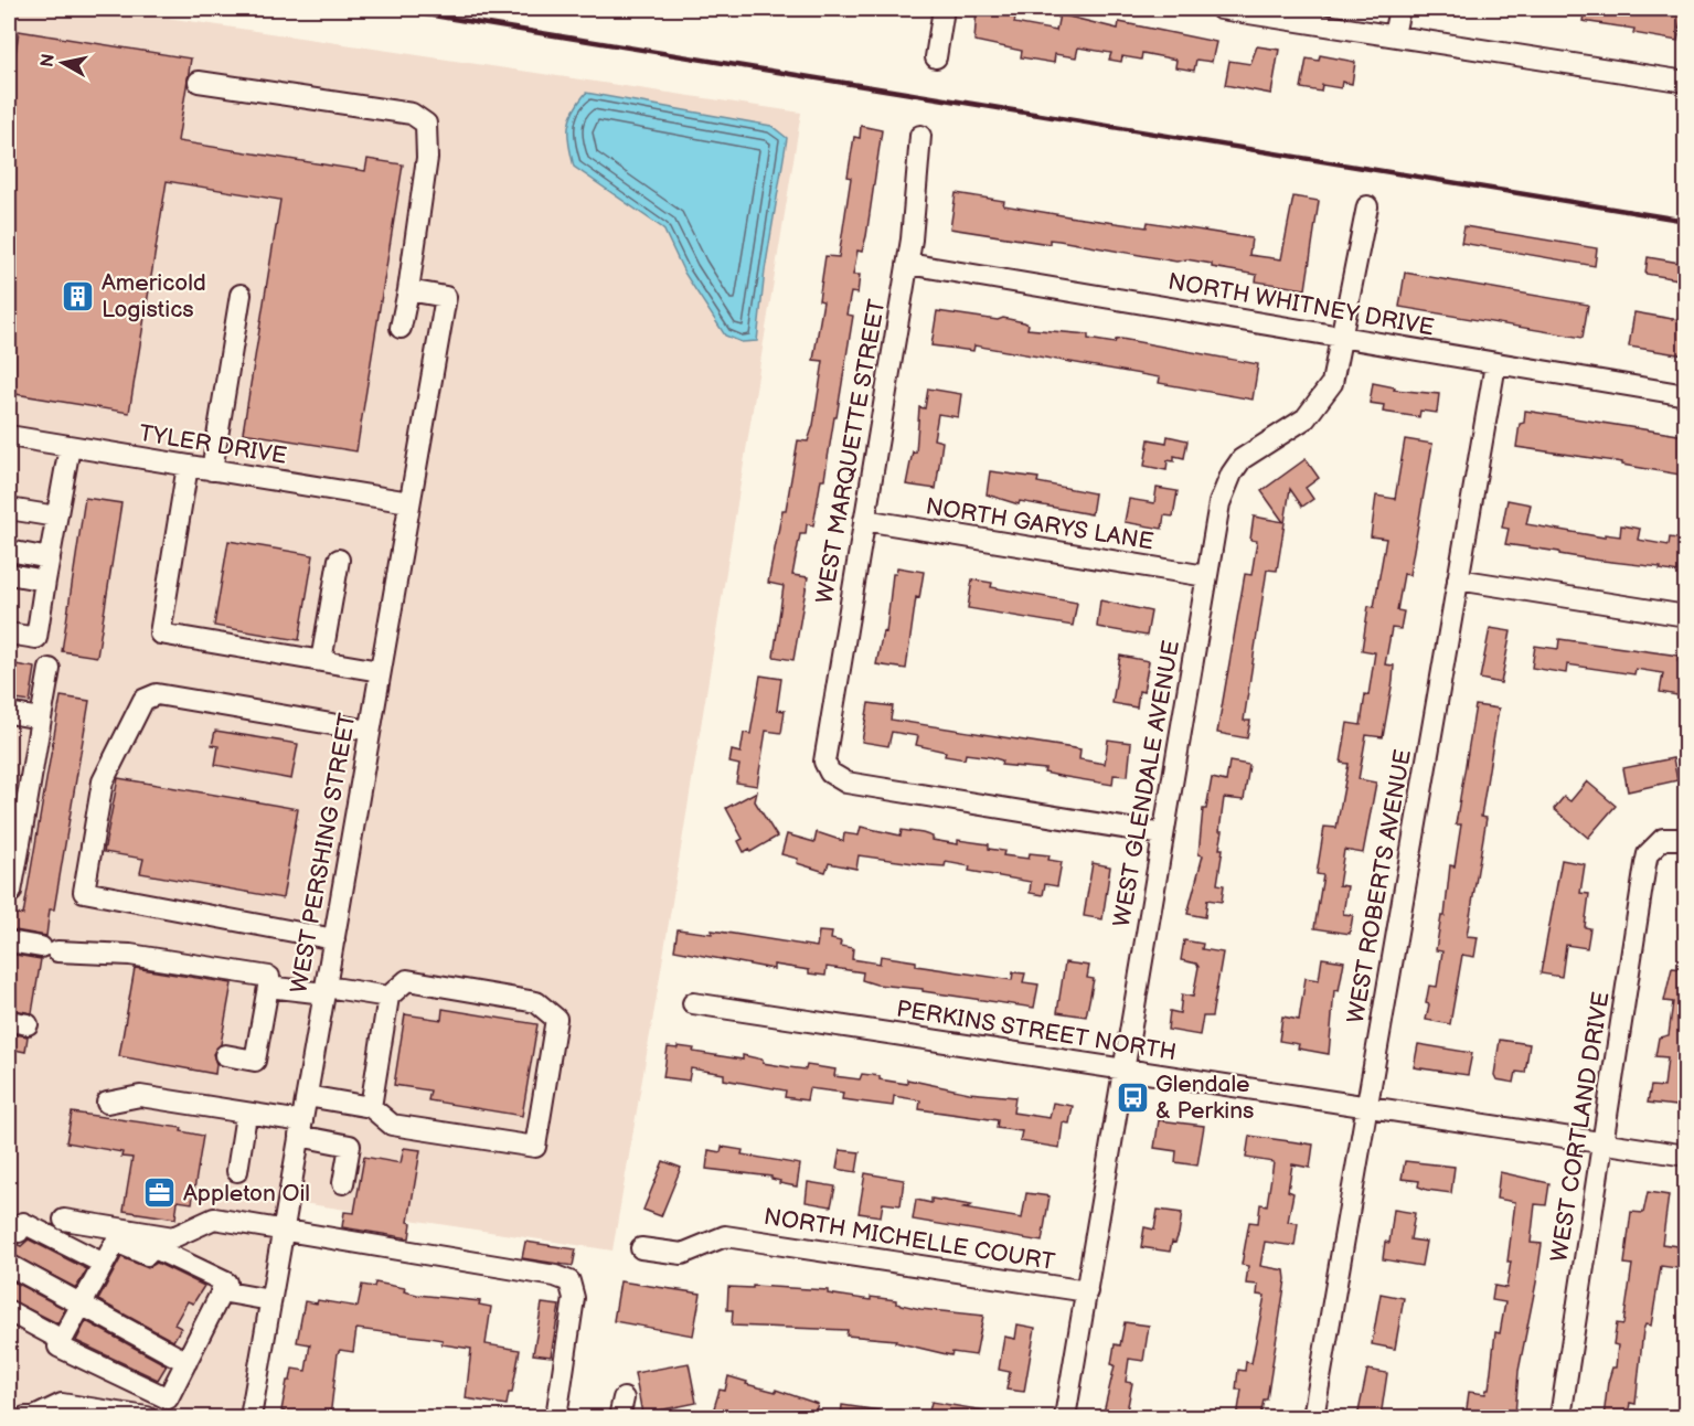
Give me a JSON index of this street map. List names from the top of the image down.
{
  "streets": {
    "street": [
      "NORTH WHITNEY DRIVE",
      "TYLER DRIVE",
      "WEST MARQUETTE STREET",
      "NORTH GARYS LANE",
      "WEST GLENDALE AVENUE",
      "WEST PERSHING STREET",
      "WEST ROBERTS AVENUE",
      "PERKINS STREET NORTH",
      "WEST CORTLAND DRIVE",
      "NORTH MICHELLE COURT"
    ]
  },
  "crossings": [
    ["NORTH WHITNEY DRIVE", "WEST MARQUETTE STREET"],
    ["NORTH WHITNEY DRIVE", "WEST GLENDALE AVENUE"],
    ["NORTH WHITNEY DRIVE", "WEST ROBERTS AVENUE"],
    ["TYLER DRIVE", "WEST PERSHING STREET"],
    ["WEST MARQUETTE STREET", "NORTH GARYS LANE"],
    ["WEST MARQUETTE STREET", "WEST GLENDALE AVENUE"],
    ["NORTH GARYS LANE", "WEST GLENDALE AVENUE"],
    ["WEST GLENDALE AVENUE", "PERKINS STREET NORTH"],
    ["WEST GLENDALE AVENUE", "NORTH MICHELLE COURT"],
    ["WEST ROBERTS AVENUE", "PERKINS STREET NORTH"],
    ["PERKINS STREET NORTH", "WEST CORTLAND DRIVE"]
  ],
  "places": {
    "building": ["Americold Logistics"],
    "bus stop": ["Glendale & Perkins"],
    "office": ["Appleton Oil"]
  },
  "north": "left"
}
